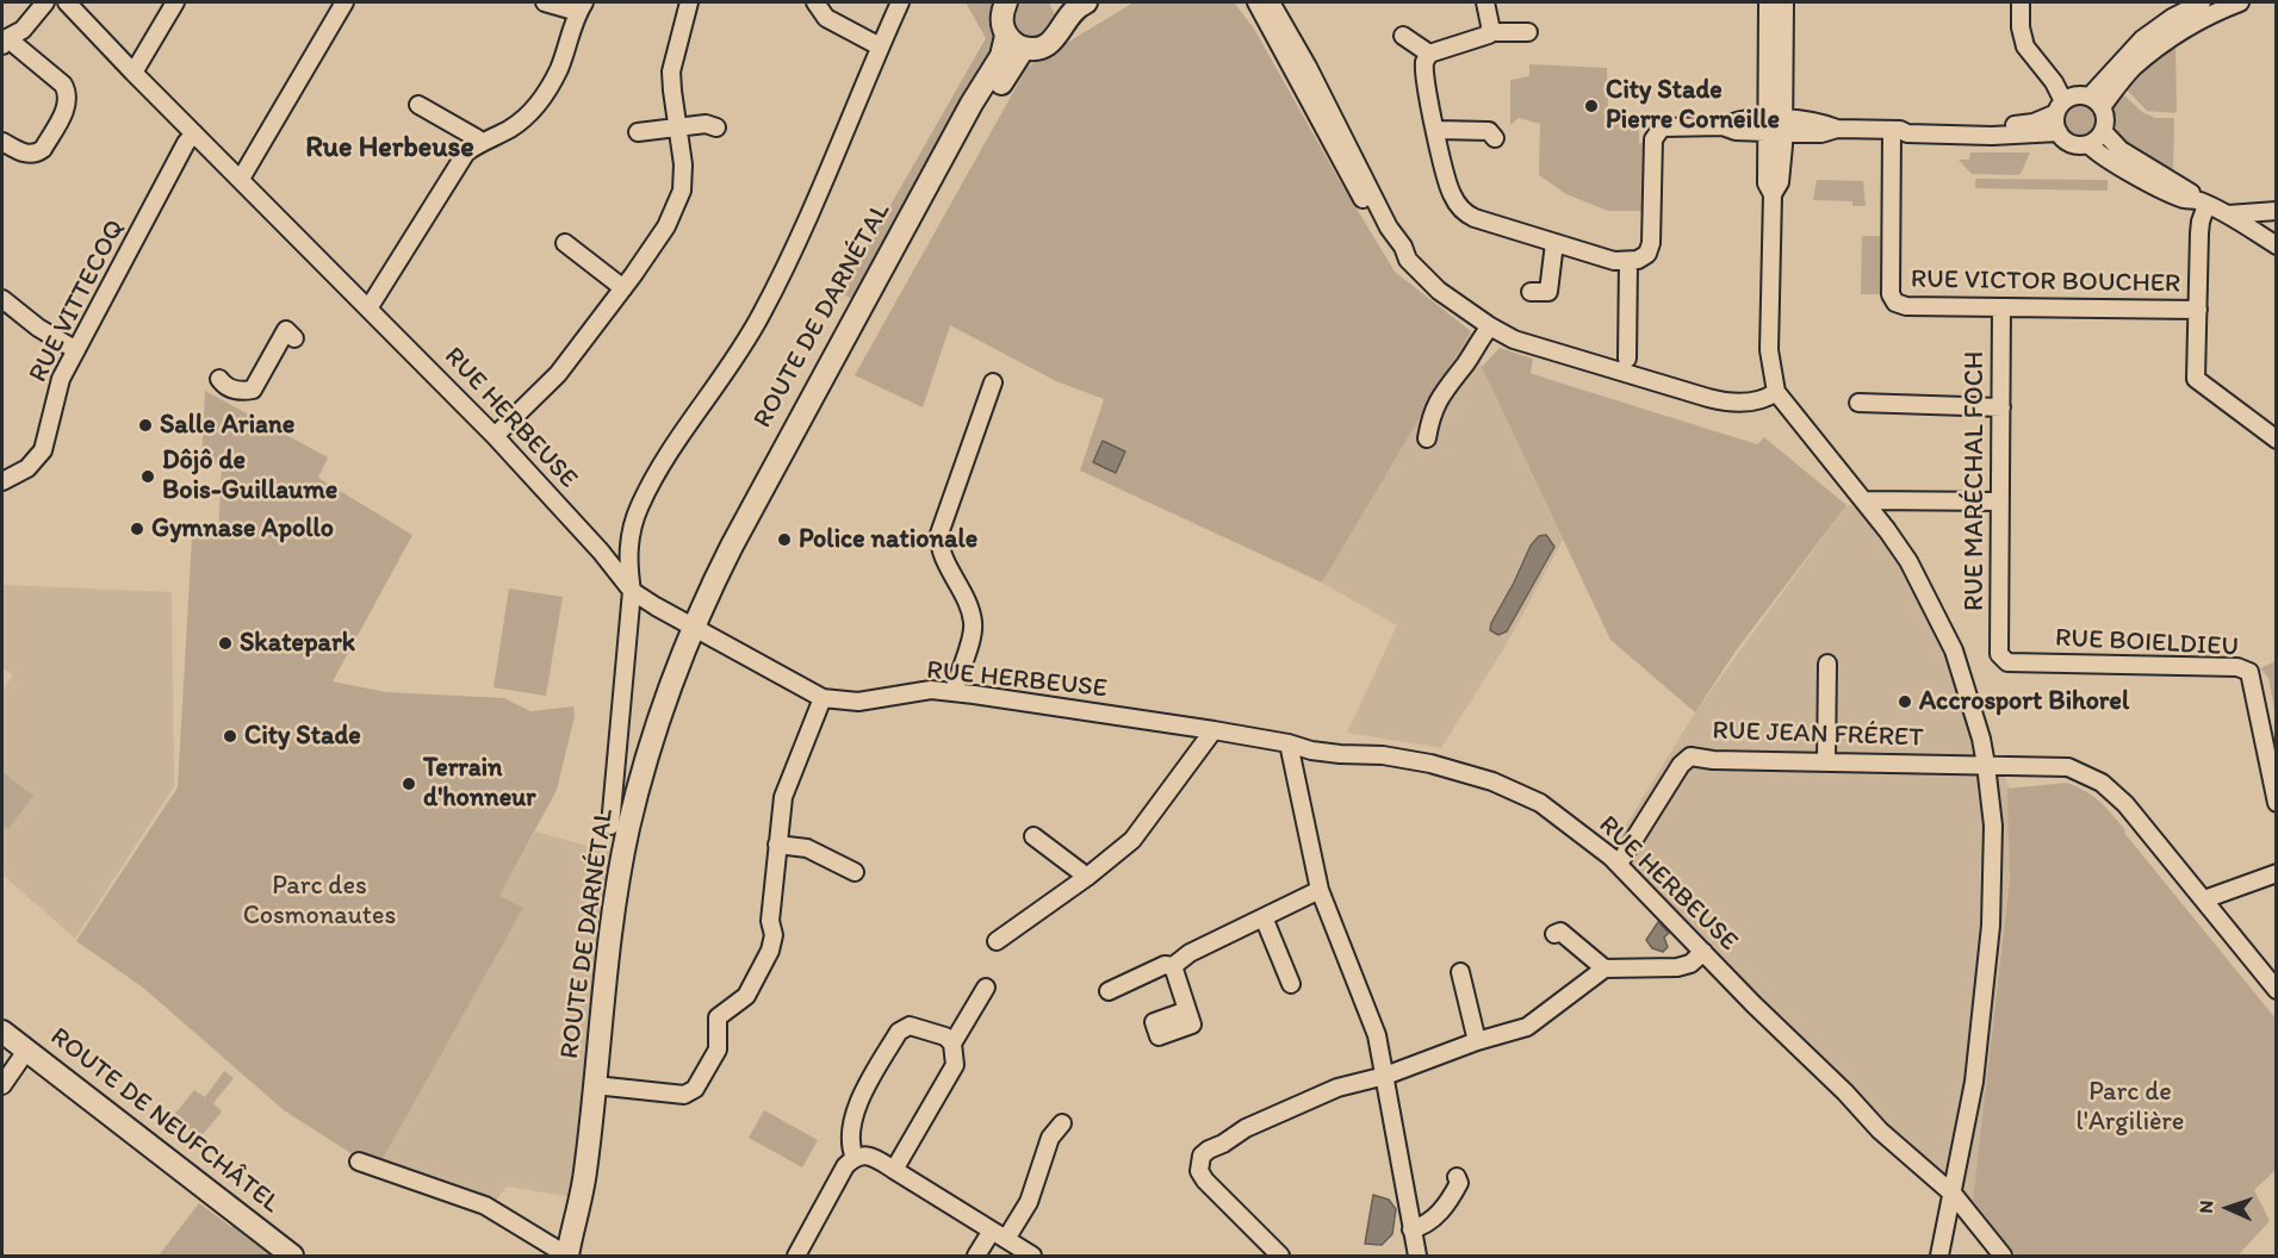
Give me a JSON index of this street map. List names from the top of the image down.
{
  "streets": {
    "main road": ["ROUTE DE DARNÉTAL", "ROUTE DE NEUFCHÂTEL"],
    "street": [
      "RUE VICTOR BOUCHER",
      "RUE VITTECOQ",
      "RUE HERBEUSE",
      "RUE MARÉCHAL FOCH",
      "RUE BOIELDIEU",
      "RUE JEAN FRÉRET"
    ]
  },
  "crossings": [
    ["RUE VICTOR BOUCHER", "RUE MARÉCHAL FOCH"],
    ["RUE VITTECOQ", "RUE HERBEUSE"],
    ["ROUTE DE DARNÉTAL", "RUE HERBEUSE"],
    ["RUE HERBEUSE", "RUE JEAN FRÉRET"],
    ["RUE MARÉCHAL FOCH", "RUE BOIELDIEU"]
  ],
  "districts": ["Rue Herbeuse"],
  "parks": ["Parc des Cosmonautes", "Parc de l'Argilière"],
  "places": [
    "City Stade Pierre Corneille",
    "Salle Ariane",
    "Dôjô de Bois-Guillaume",
    "Gymnase Apollo",
    "Police nationale",
    "Skatepark",
    "Accrosport Bihorel",
    "City Stade",
    "Terrain d'honneur"
  ],
  "north": "left"
}
